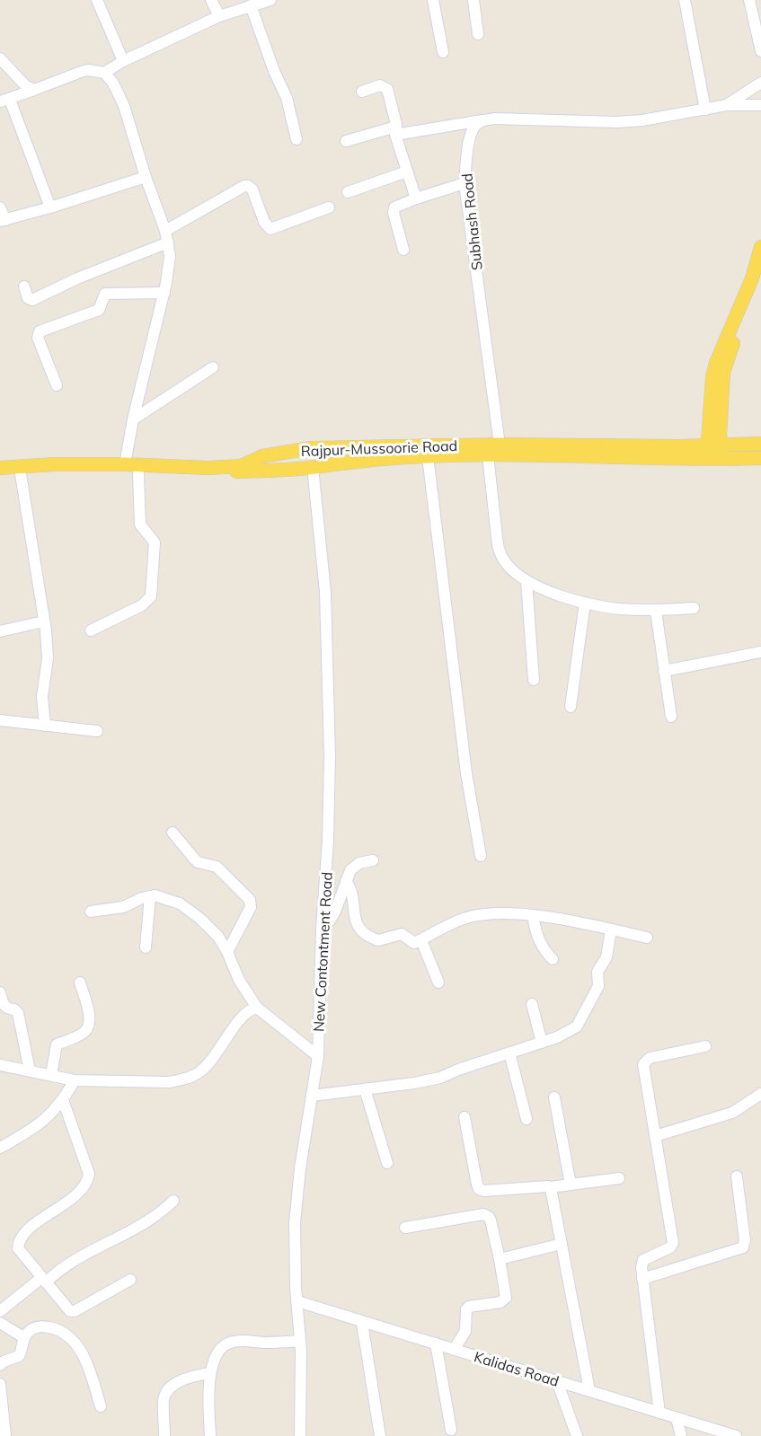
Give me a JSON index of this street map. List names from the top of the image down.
{
  "streets": {
    "main road": ["Rajpur-Mussoorie Road"],
    "street": ["Subhash Road", "New Contontment Road", "Kalidas Road"]
  },
  "crossings": [
    ["Subhash Road", "Rajpur-Mussoorie Road"],
    ["Rajpur-Mussoorie Road", "New Contontment Road"],
    ["New Contontment Road", "Kalidas Road"]
  ]
}
